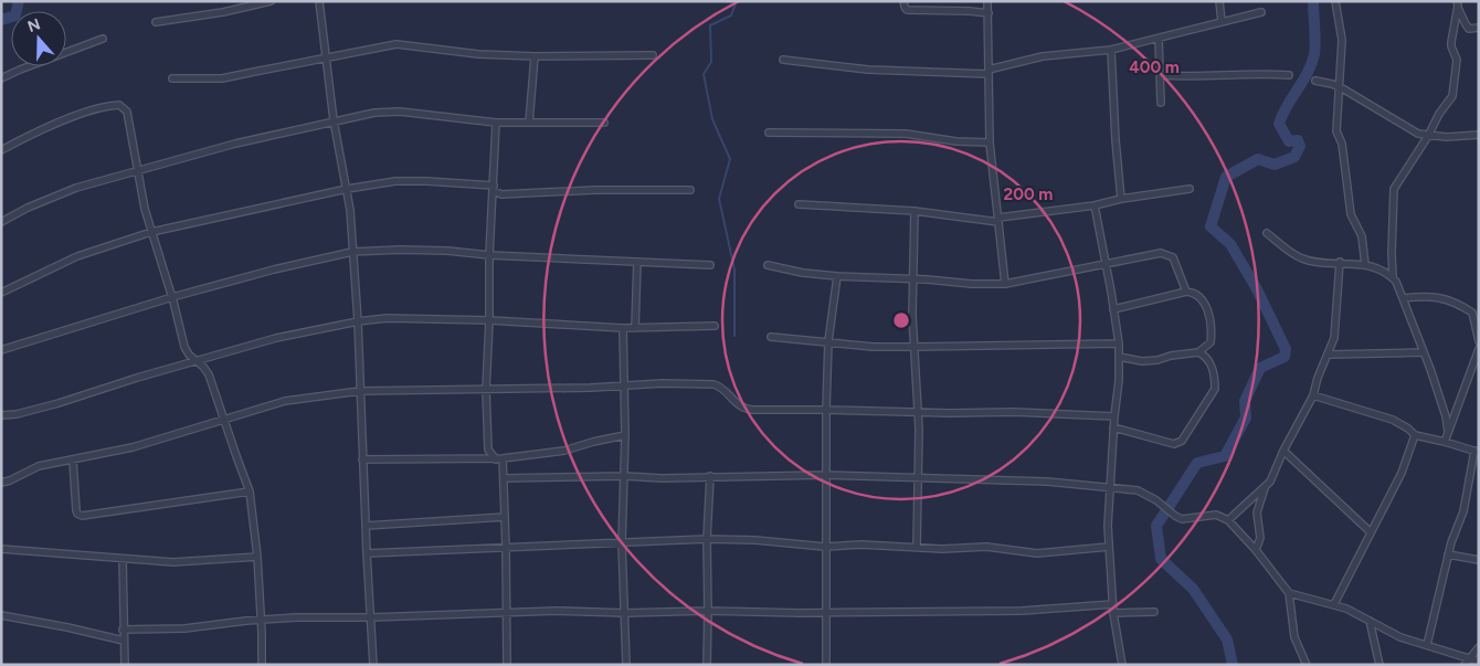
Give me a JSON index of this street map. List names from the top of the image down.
{
  "north": "top",
  "rings": ["400 m", "200 m"]
}
